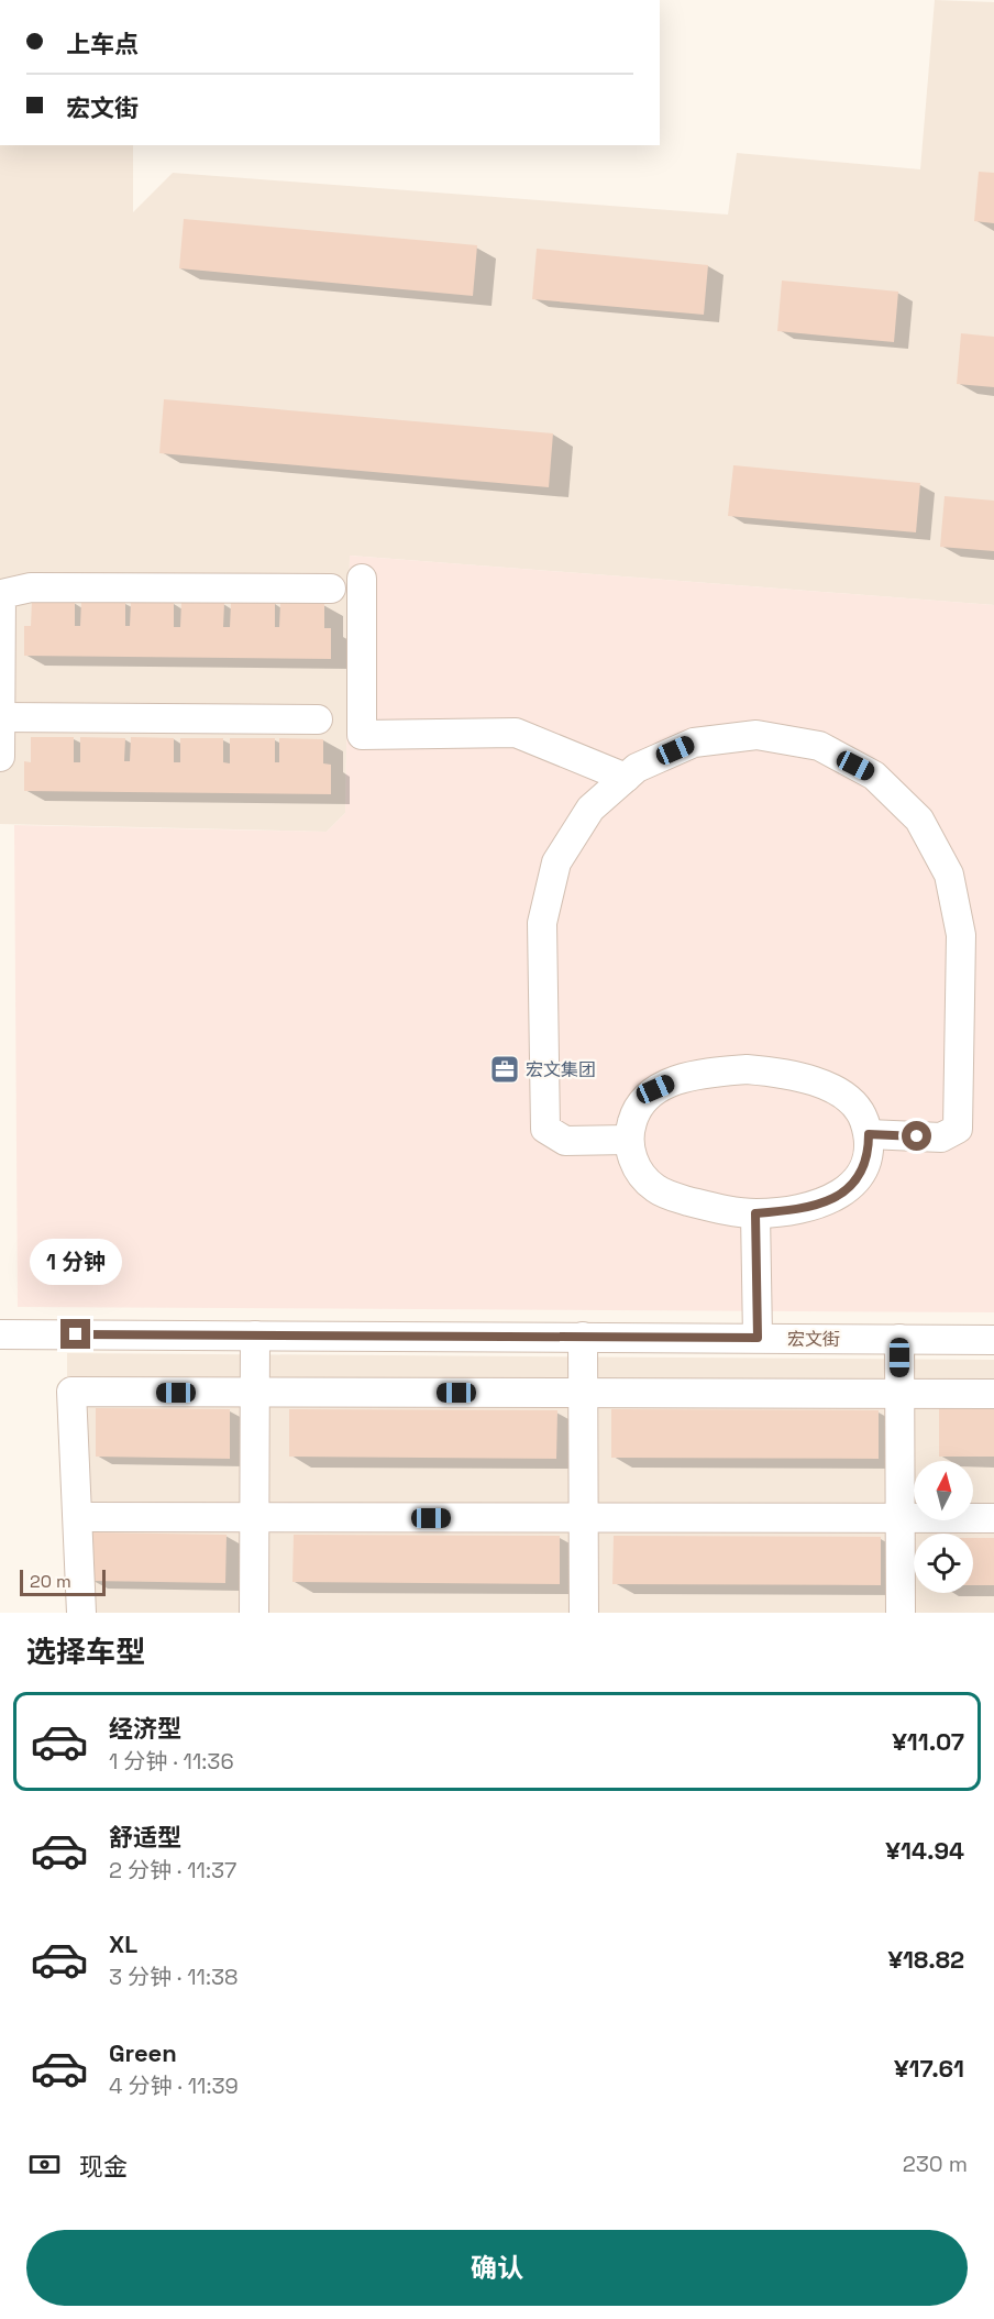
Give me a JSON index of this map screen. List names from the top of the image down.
{
  "streets": {
    "street": ["宏文街"]
  },
  "places": {
    "office": ["宏文集团"]
  },
  "scale_bar": "20 m",
  "north": "top",
  "page": {
    "banner": ["上车点", "宏文街"],
    "bubble": "1 分钟",
    "scale": "20 m",
    "heading": "选择车型",
    "list": [
      {
        "name": "经济型",
        "note": "1 分钟 · 11:36",
        "value": "¥11.07"
      },
      {
        "name": "舒适型",
        "note": "2 分钟 · 11:37",
        "value": "¥14.94"
      },
      {
        "name": "XL",
        "note": "3 分钟 · 11:38",
        "value": "¥18.82"
      },
      {
        "name": "Green",
        "note": "4 分钟 · 11:39",
        "value": "¥17.61"
      }
    ],
    "pay": ["现金", "230 m"],
    "buttons": "确认"
  }
}
